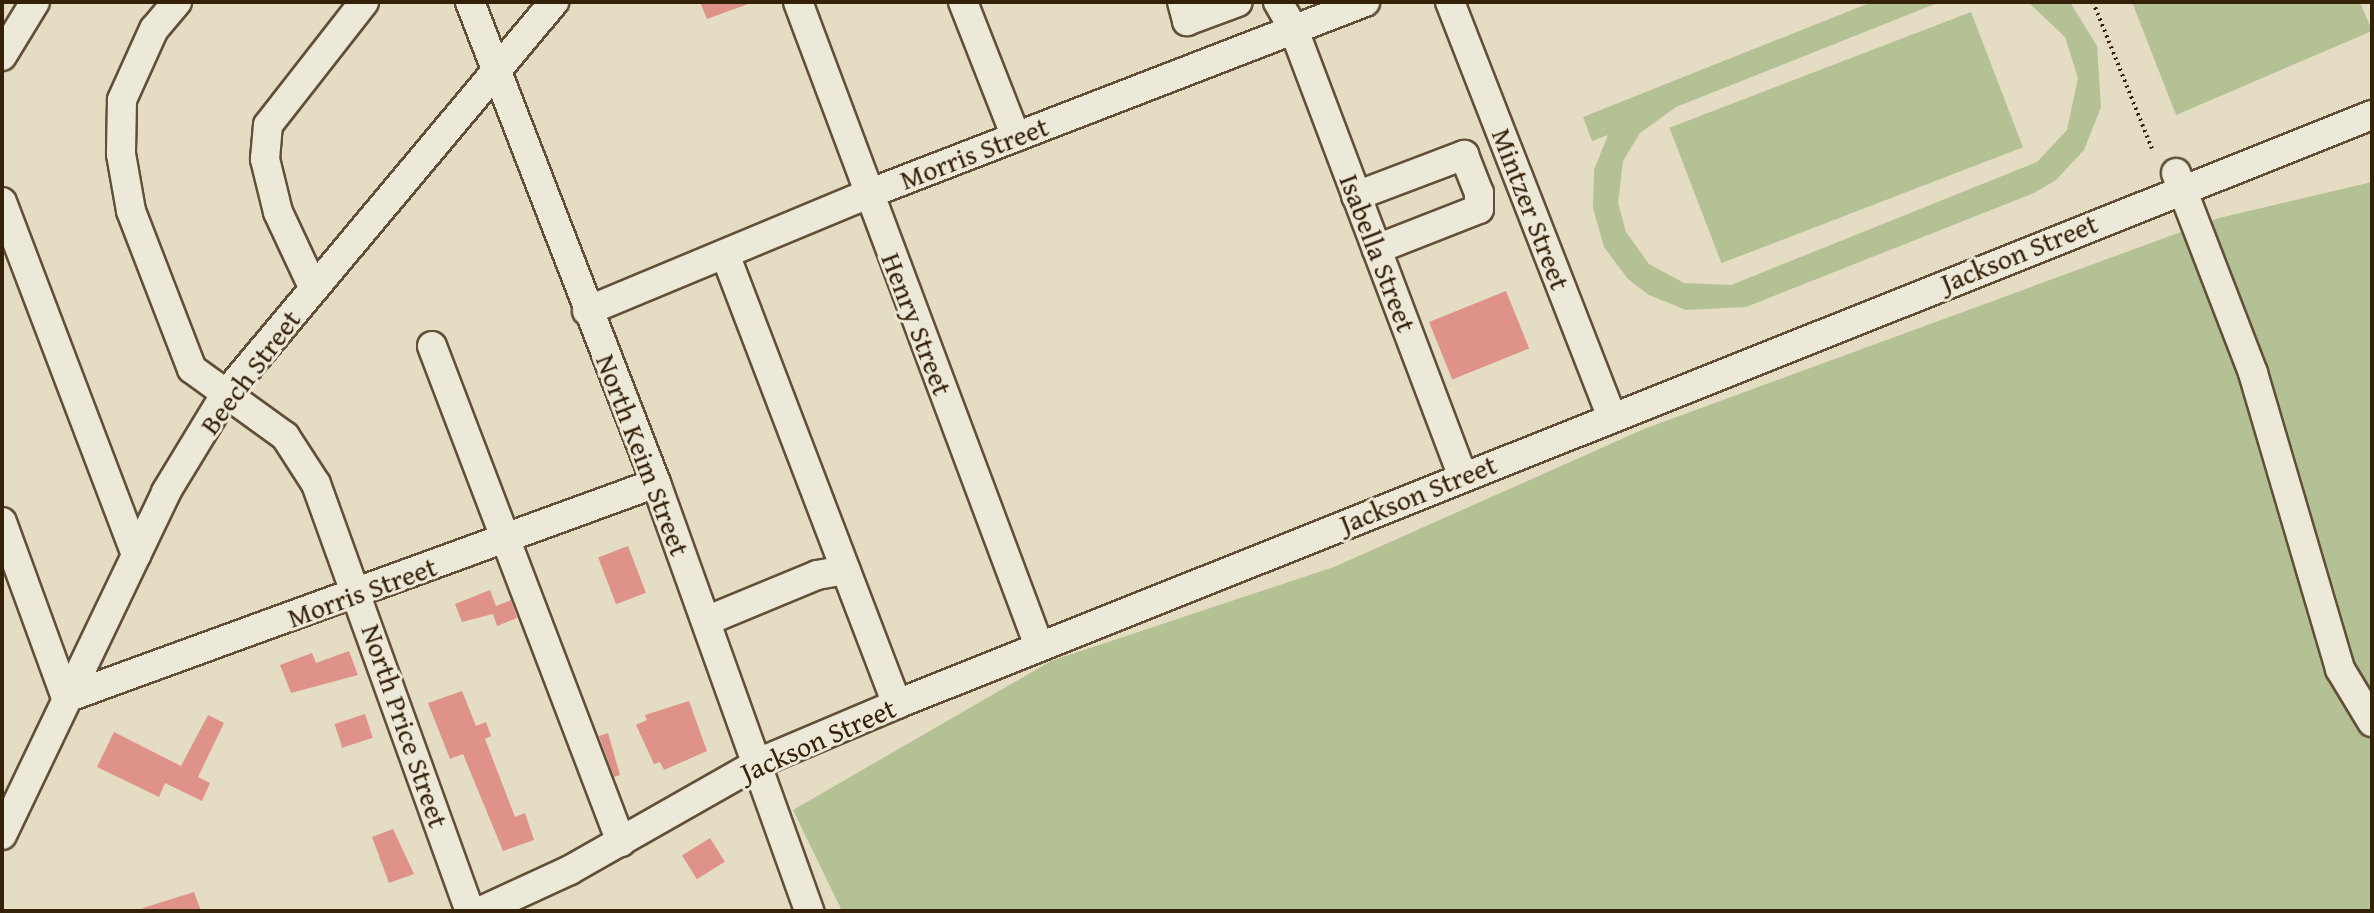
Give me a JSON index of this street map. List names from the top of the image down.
{
  "streets": {
    "street": [
      "Morris Street",
      "Mintzer Street",
      "Isabella Street",
      "Jackson Street",
      "Henry Street",
      "Beech Street",
      "North Keim Street",
      "North Price Street"
    ]
  },
  "crossings": [
    ["Morris Street", "Isabella Street"],
    ["Morris Street", "Henry Street"],
    ["Morris Street", "Beech Street"],
    ["Morris Street", "North Keim Street"],
    ["Morris Street", "North Price Street"],
    ["Mintzer Street", "Jackson Street"],
    ["Isabella Street", "Jackson Street"],
    ["Jackson Street", "Henry Street"],
    ["Jackson Street", "North Keim Street"],
    ["Beech Street", "North Keim Street"],
    ["Beech Street", "North Price Street"]
  ]
}
